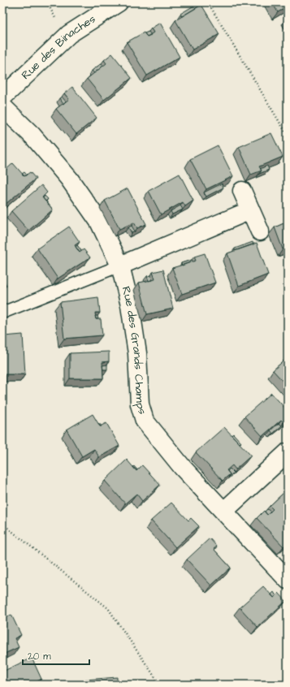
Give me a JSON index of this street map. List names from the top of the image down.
{
  "streets": {
    "street": ["Rue des Binaches", "Rue des Grands Champs"]
  },
  "scale_bar": "20 m"
}
